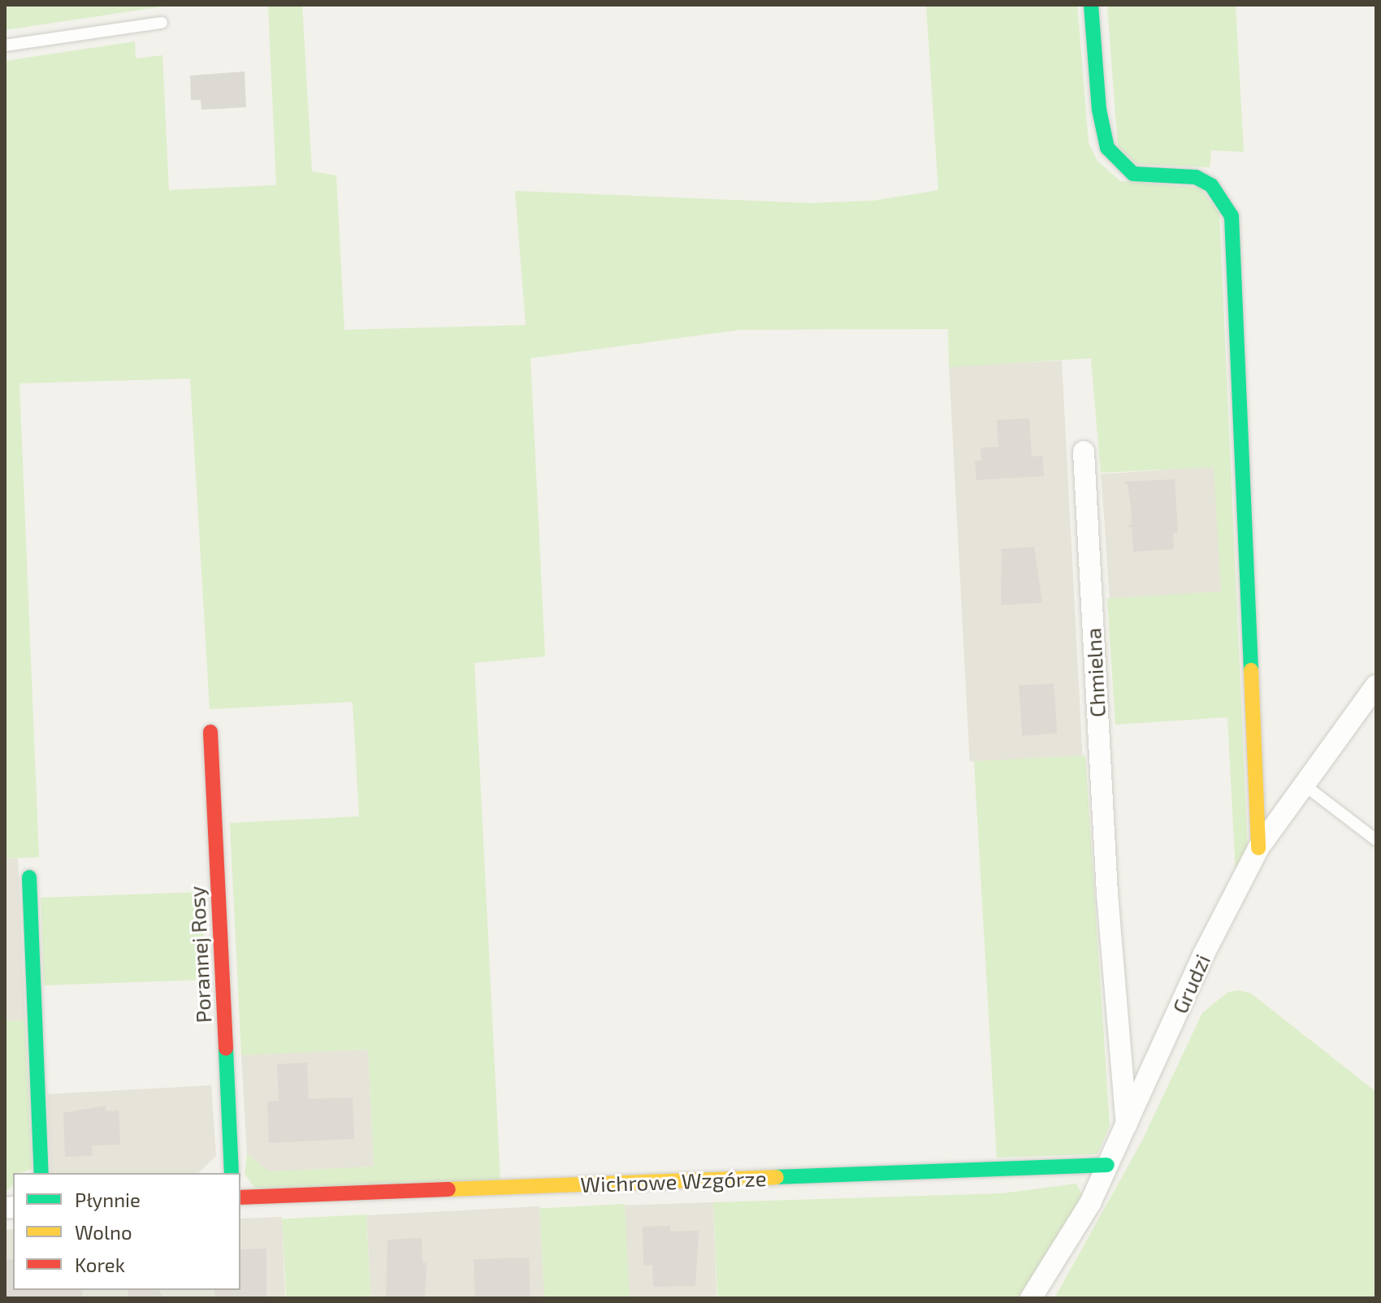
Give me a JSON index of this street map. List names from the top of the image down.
{
  "streets": {
    "street": [
      "Chmielna",
      "Porannej Rosy",
      "Grudzi",
      "Wichrowe Wzgórze"
    ]
  },
  "crossings": [
    ["Chmielna", "Grudzi"],
    ["Grudzi", "Wichrowe Wzgórze"]
  ],
  "legend": ["Płynnie", "Wolno", "Korek"]
}
